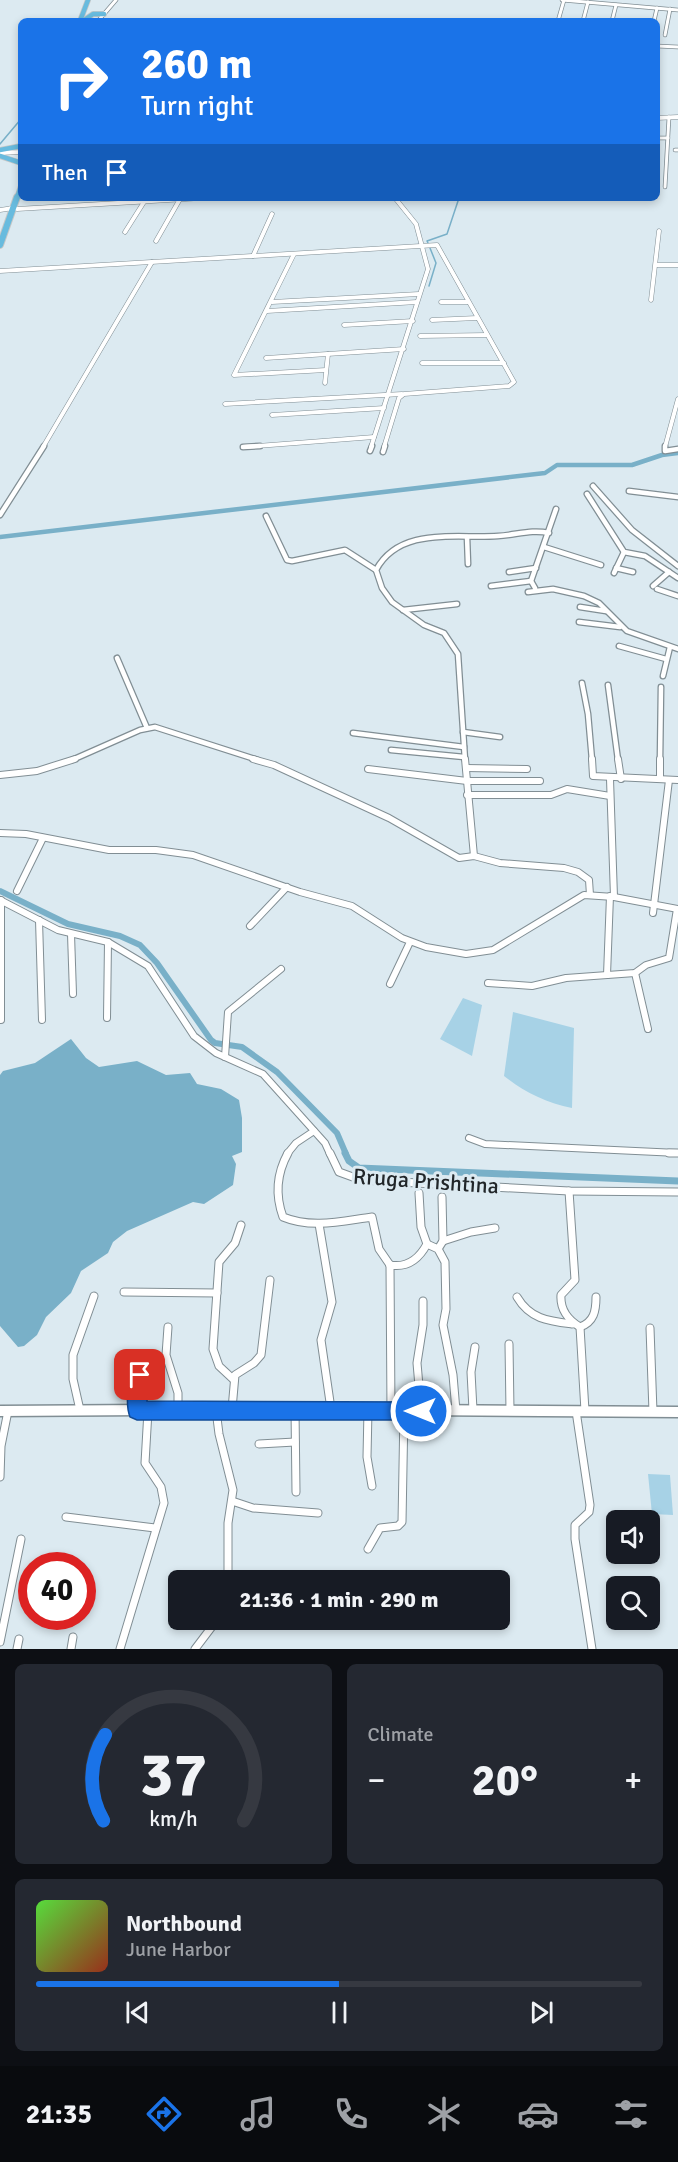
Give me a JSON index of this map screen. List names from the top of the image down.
{
  "streets": {
    "street": ["Rruga Prishtina"]
  },
  "page": {
    "turn": ["260 m", "Turn right"],
    "then": "Then",
    "limit": "40",
    "trip": "21:36 · 1 min · 290 m",
    "tile": "Climate",
    "heat": ["−", "20°", "+"],
    "song": ["Northbound", "June Harbor"],
    "tabs": "21:35",
    "gauge": ["37", "km/h"]
  }
}
